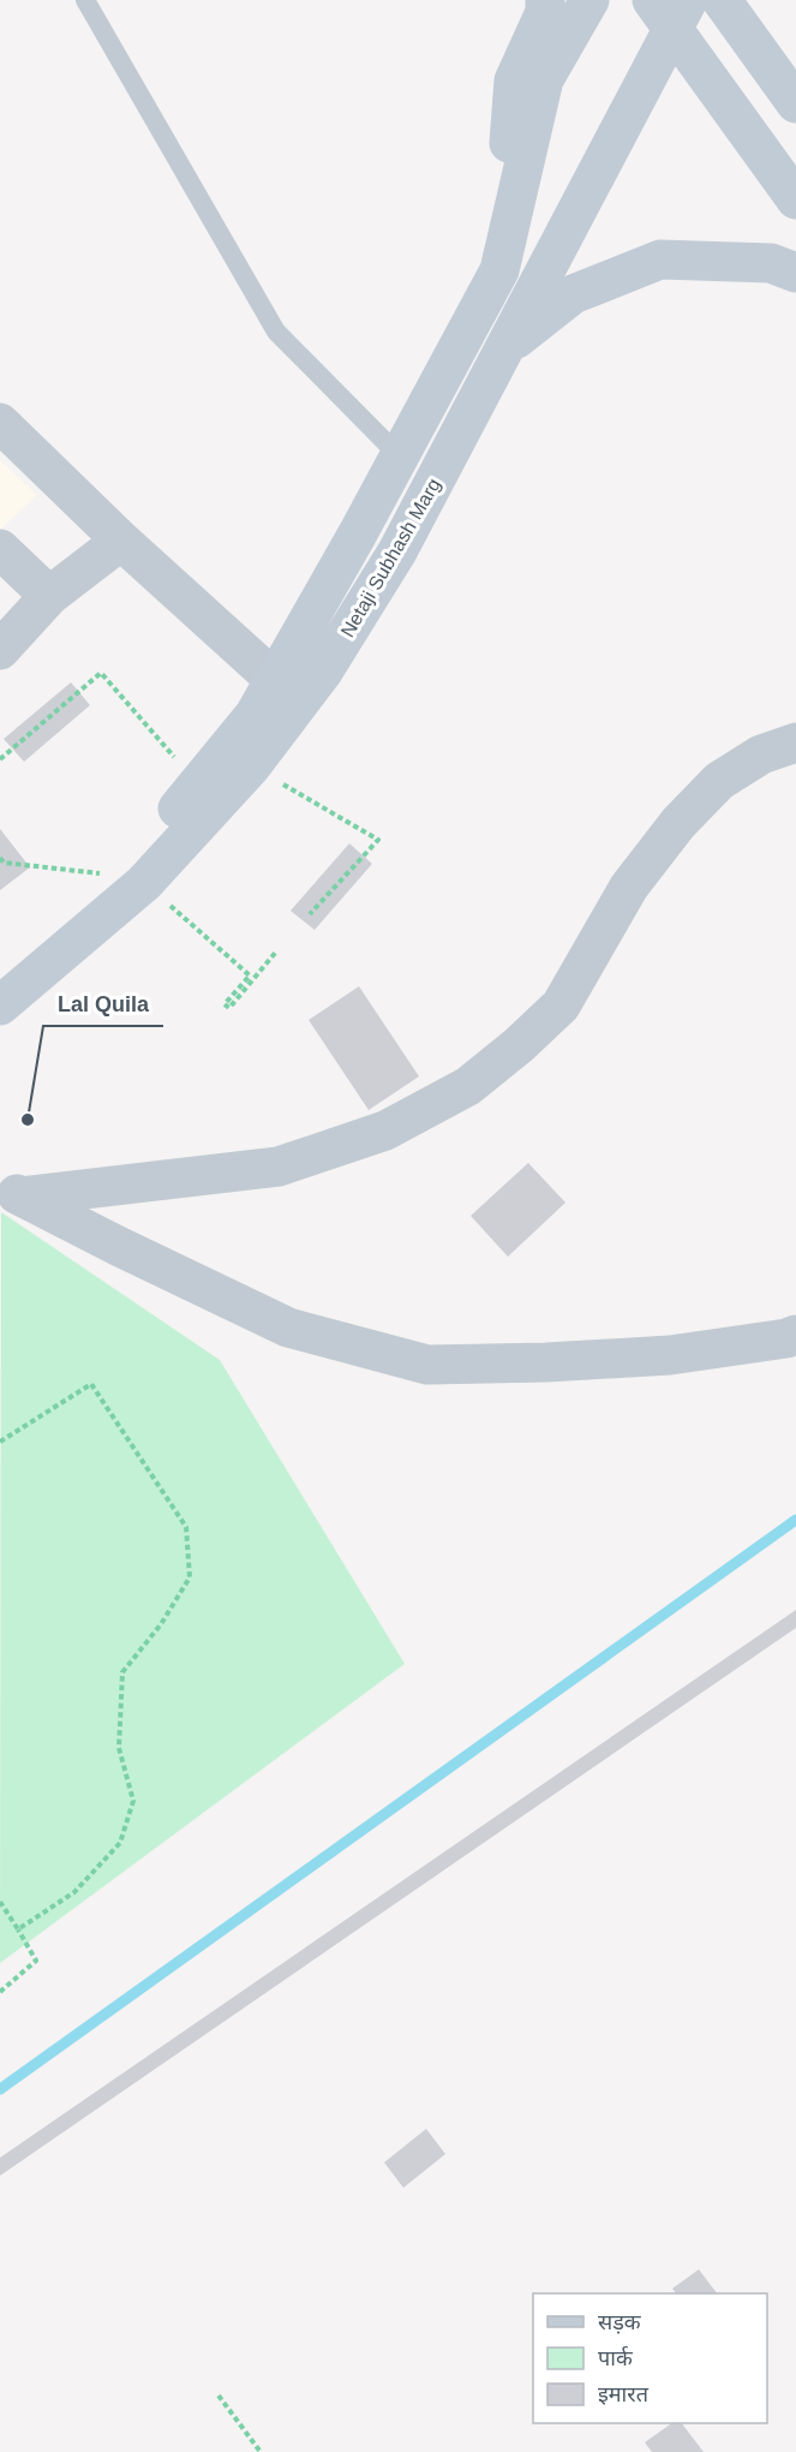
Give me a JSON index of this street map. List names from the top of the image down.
{
  "streets": {
    "main road": ["Netaji Subhash Marg"]
  },
  "places": ["Lal Quila"],
  "legend": ["सड़क", "पार्क", "इमारत"]
}
